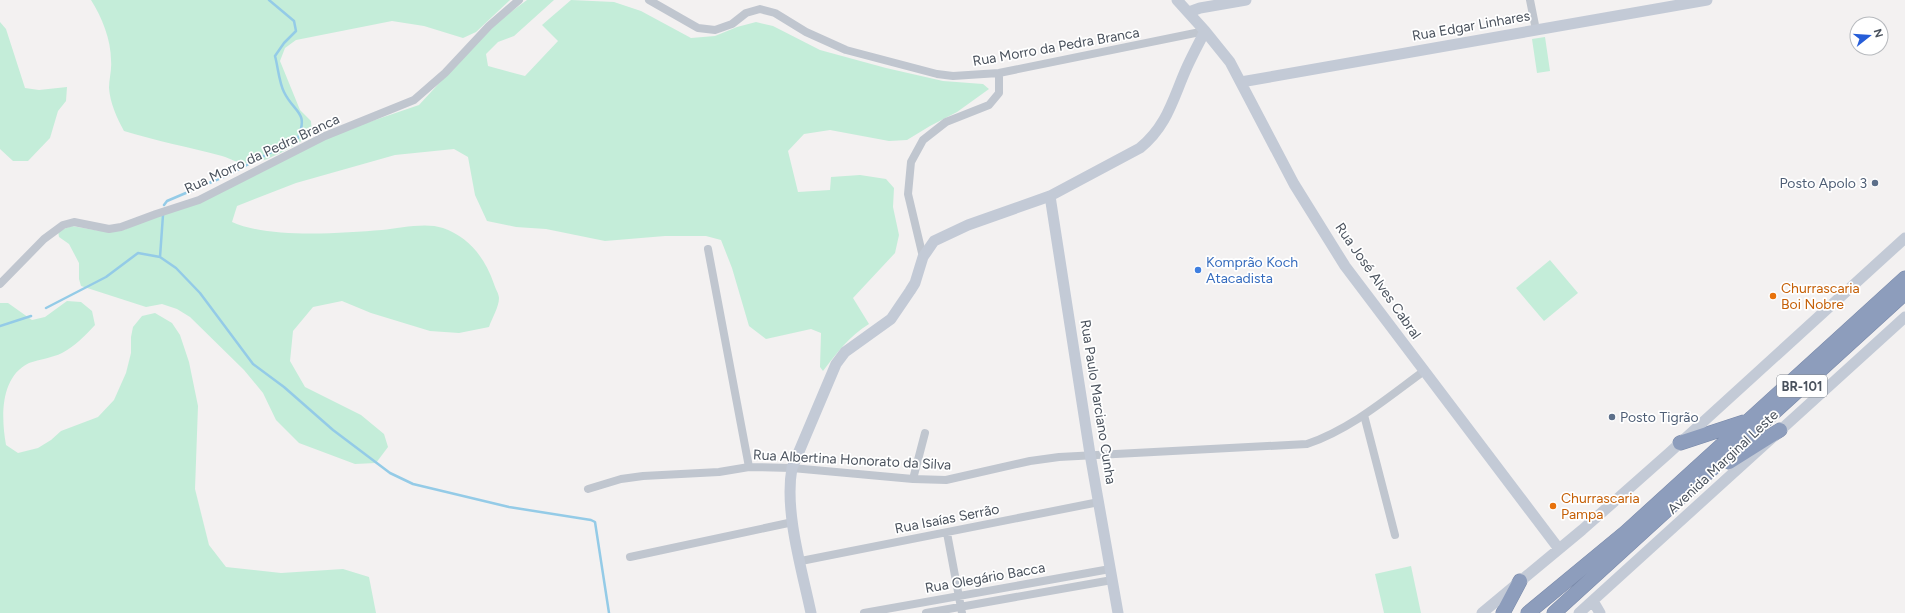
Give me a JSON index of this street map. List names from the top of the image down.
{
  "streets": {
    "highway": ["BR-101"],
    "street": [
      "Rua Edgar Linhares",
      "Rua Morro da Pedra Branca",
      "Rua José Alves Cabral",
      "Rua Paulo Marciano Cunha",
      "Rua Albertina Honorato da Silva",
      "Avenida Marginal Leste",
      "Rua Isaías Serrão",
      "Rua Olegário Bacca"
    ]
  },
  "crossings": [
    ["Rua Edgar Linhares", "Rua José Alves Cabral"],
    ["Rua Morro da Pedra Branca", "Rua José Alves Cabral"],
    ["Rua José Alves Cabral", "Rua Albertina Honorato da Silva"],
    ["Rua Paulo Marciano Cunha", "Rua Albertina Honorato da Silva"],
    ["Rua Paulo Marciano Cunha", "Rua Isaías Serrão"],
    ["Rua Paulo Marciano Cunha", "Rua Olegário Bacca"]
  ],
  "places": [
    "Posto Apolo 3",
    "Komprão Koch Atacadista",
    "Churrascaria Boi Nobre",
    "Posto Tigrão",
    "Churrascaria Pampa"
  ],
  "north": "right"
}
